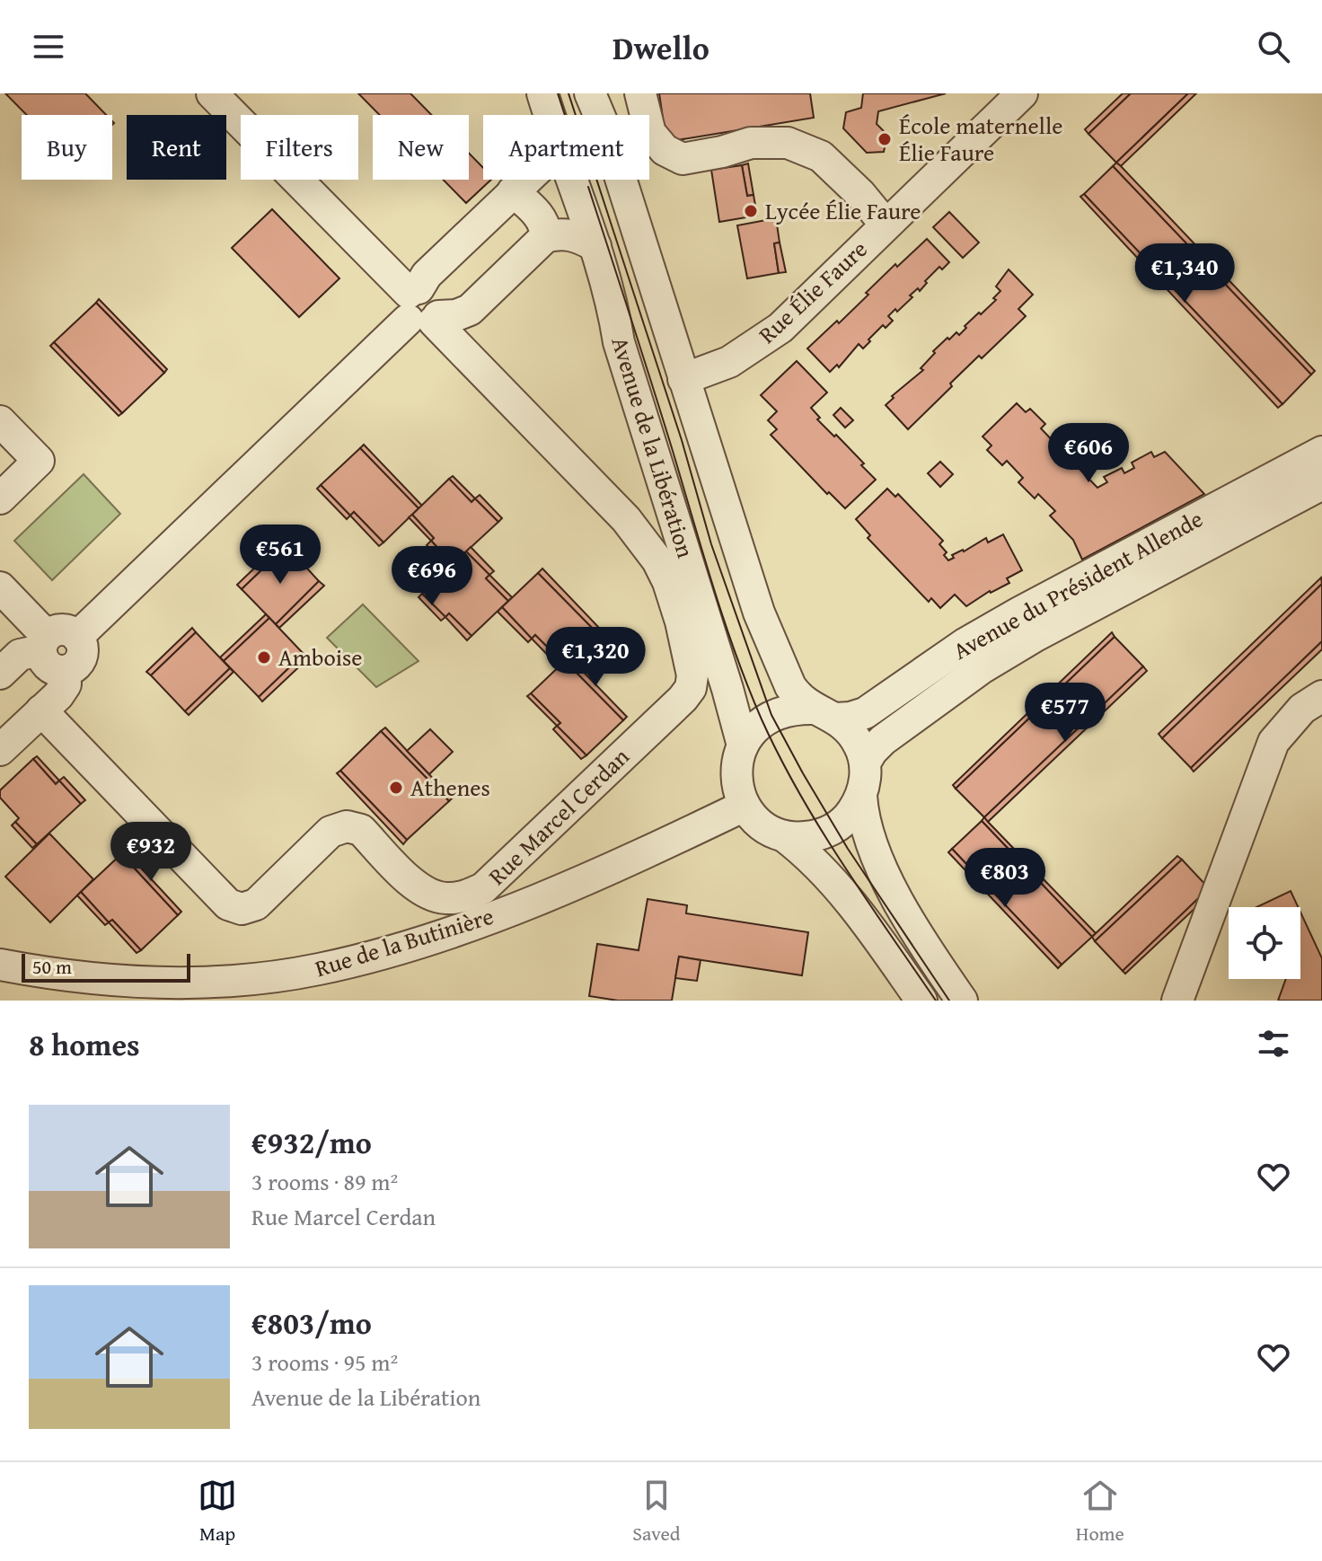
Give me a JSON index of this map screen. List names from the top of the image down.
{
  "streets": {
    "street": [
      "Rue Élie Faure",
      "Avenue de la Libération",
      "Avenue du Président Allende",
      "Rue Marcel Cerdan",
      "Rue de la Butinière"
    ]
  },
  "crossings": [
    ["Rue Élie Faure", "Avenue de la Libération"],
    ["Avenue de la Libération", "Avenue du Président Allende"],
    ["Avenue de la Libération", "Rue de la Butinière"],
    ["Avenue du Président Allende", "Rue de la Butinière"]
  ],
  "places": [
    "École maternelle Élie Faure",
    "Lycée Élie Faure",
    "Amboise",
    "Athenes"
  ],
  "scale_bar": "50 m",
  "page": {
    "header": "Dwello",
    "chip": [
      "Buy",
      "Rent",
      "Filters",
      "New",
      "Apartment"
    ],
    "price": [
      "€1,340",
      "€606",
      "€561",
      "€696",
      "€1,320",
      "€577",
      "€932",
      "€803"
    ],
    "scale": "50 m",
    "heading": "8 homes",
    "list": [
      {
        "name": "€932/mo",
        "note": "3 rooms · 89 m² · Rue Marcel Cerdan"
      },
      {
        "name": "€803/mo",
        "note": "3 rooms · 95 m² · Avenue de la Libération"
      }
    ],
    "tabs": ["Map", "Saved", "Home"]
  }
}
